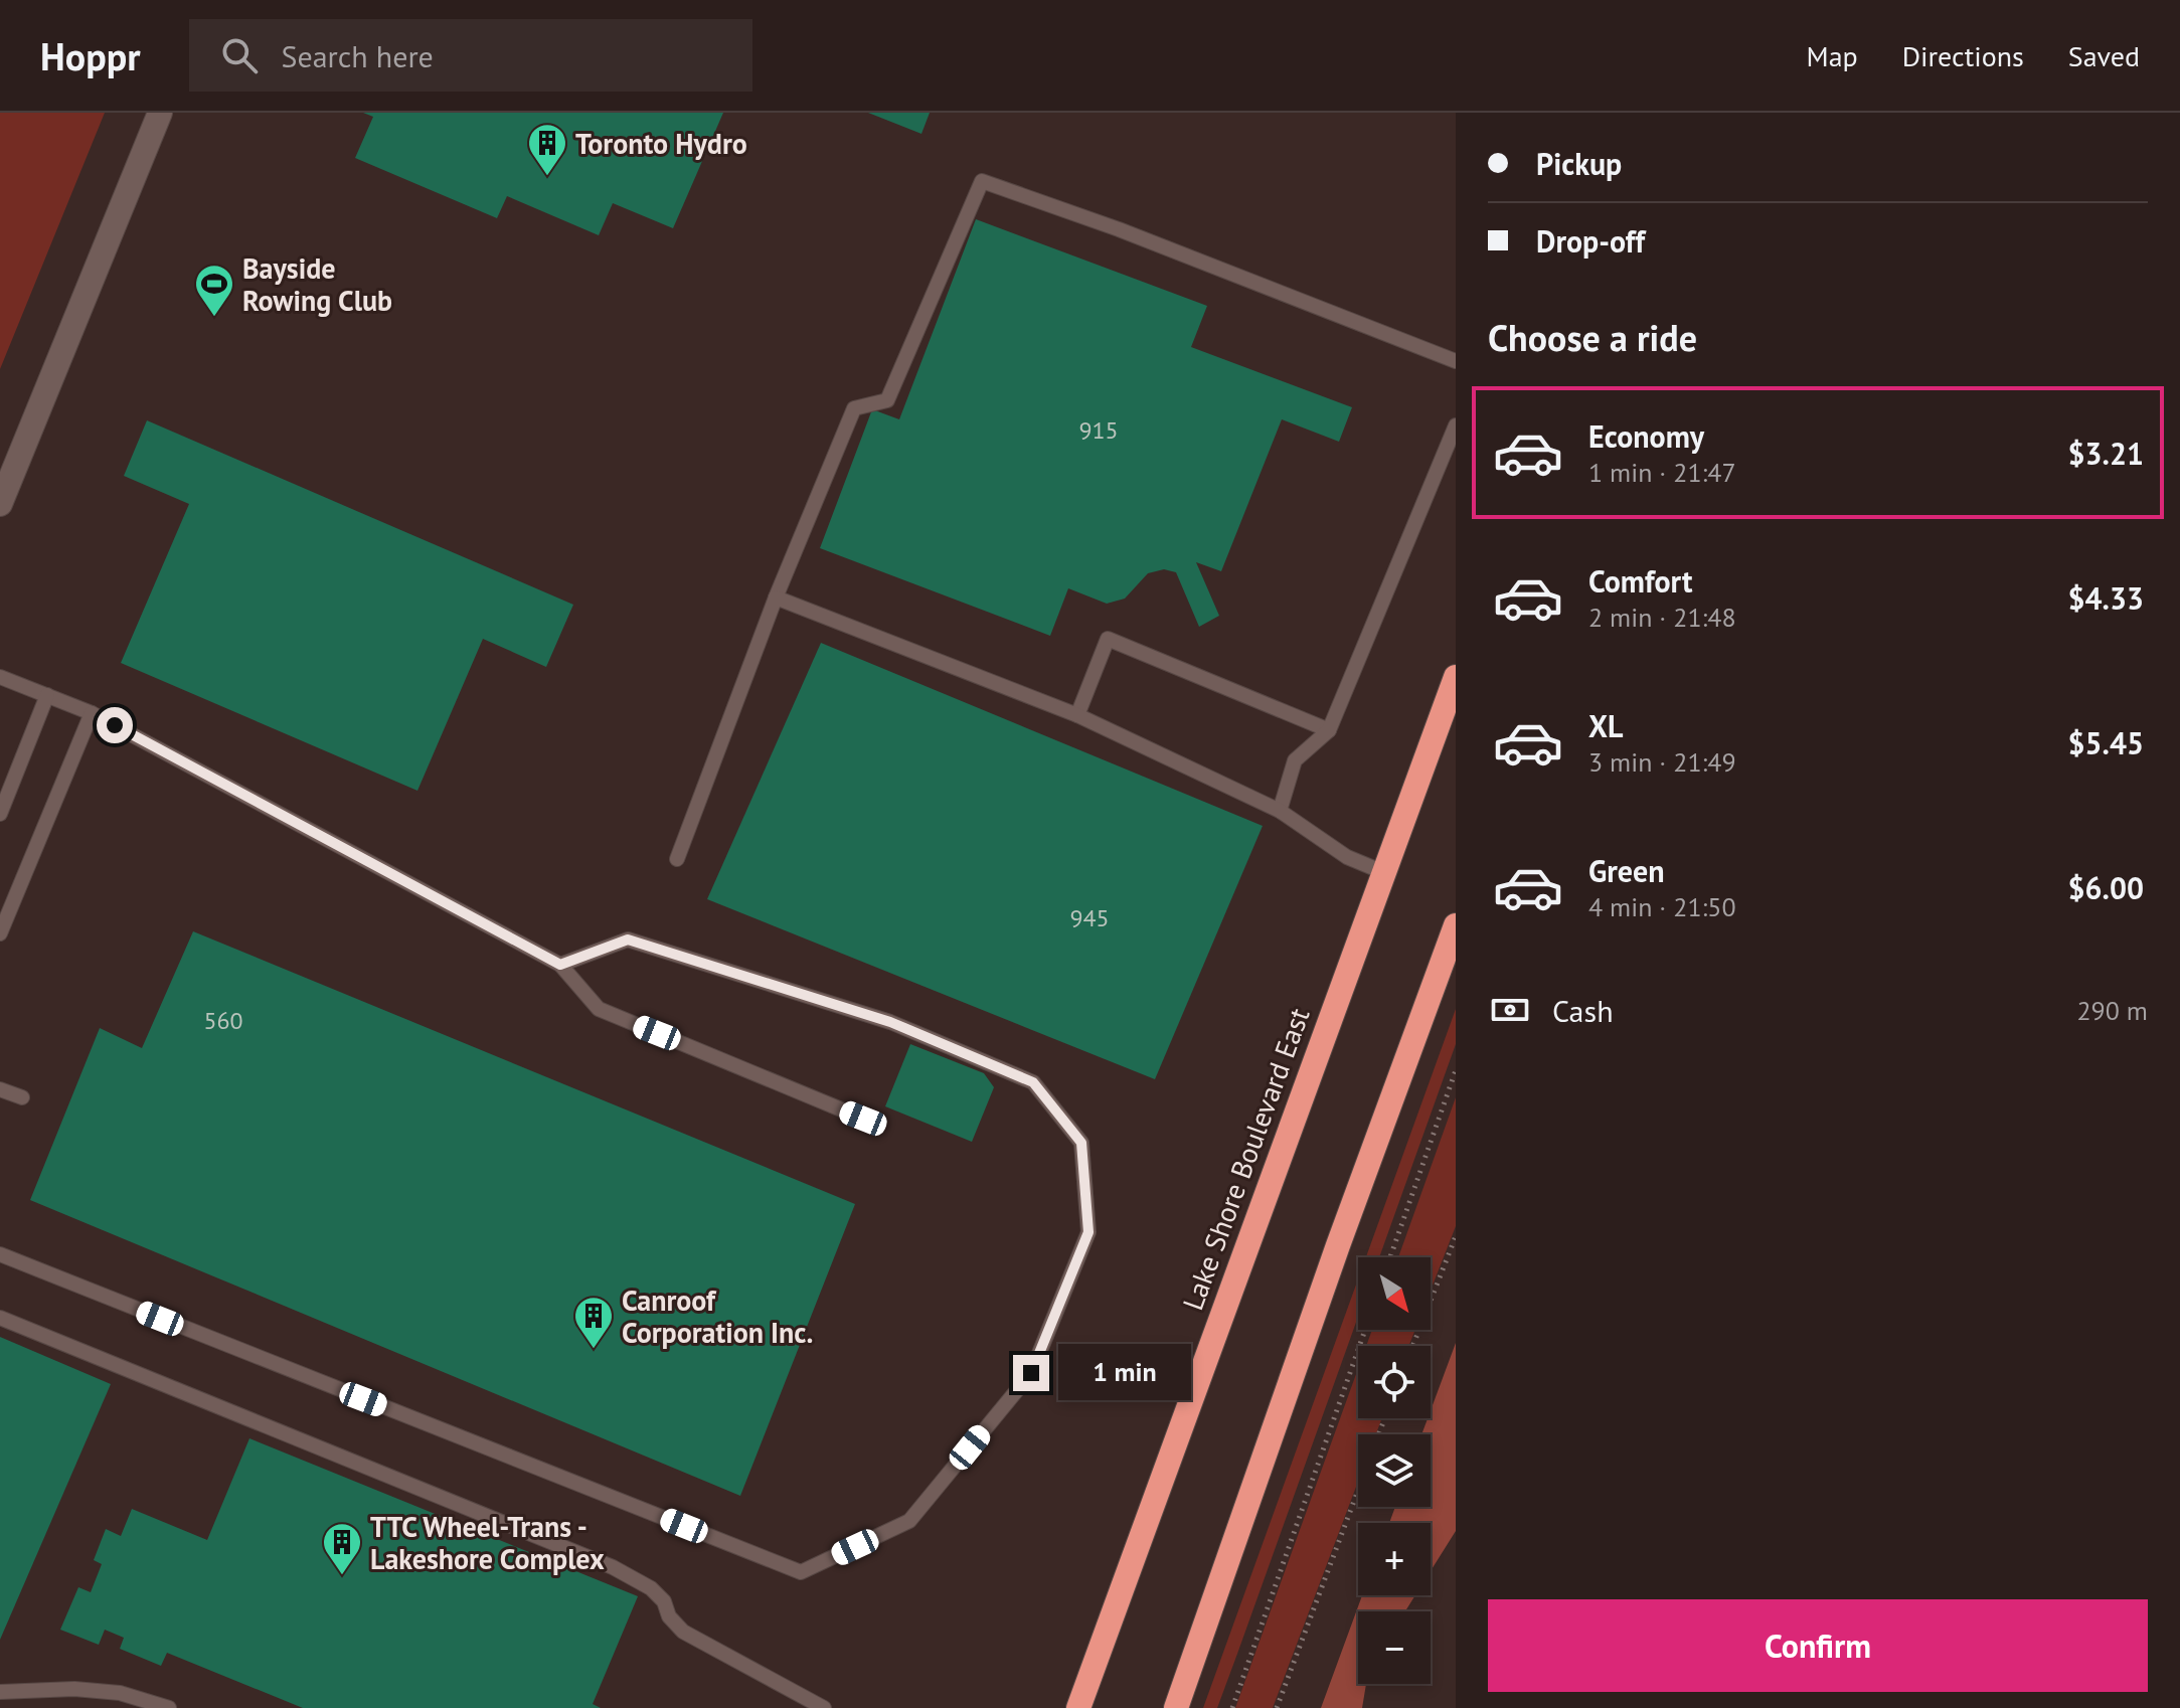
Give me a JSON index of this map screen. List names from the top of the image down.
{
  "streets": {
    "highway": ["Lake Shore Boulevard East"]
  },
  "places": {
    "building": ["Toronto Hydro", "Canroof Corporation Inc.", "TTC Wheel-Trans - Lakeshore Complex"],
    "sports": ["Bayside Rowing Club"]
  },
  "house_numbers": ["915", "945", "560"],
  "north": "bottom right",
  "page": {
    "header": "Hoppr",
    "search": "Search here",
    "nav": ["Map", "Directions", "Saved"],
    "banner": ["Pickup", "Drop-off"],
    "heading": "Choose a ride",
    "list": [
      {
        "name": "Economy",
        "note": "1 min · 21:47",
        "value": "$3.21"
      },
      {
        "name": "Comfort",
        "note": "2 min · 21:48",
        "value": "$4.33"
      },
      {
        "name": "XL",
        "note": "3 min · 21:49",
        "value": "$5.45"
      },
      {
        "name": "Green",
        "note": "4 min · 21:50",
        "value": "$6.00"
      }
    ],
    "pay": ["Cash", "290 m"],
    "map_buttons": ["+", "−"],
    "bubble": "1 min",
    "buttons": "Confirm"
  }
}
